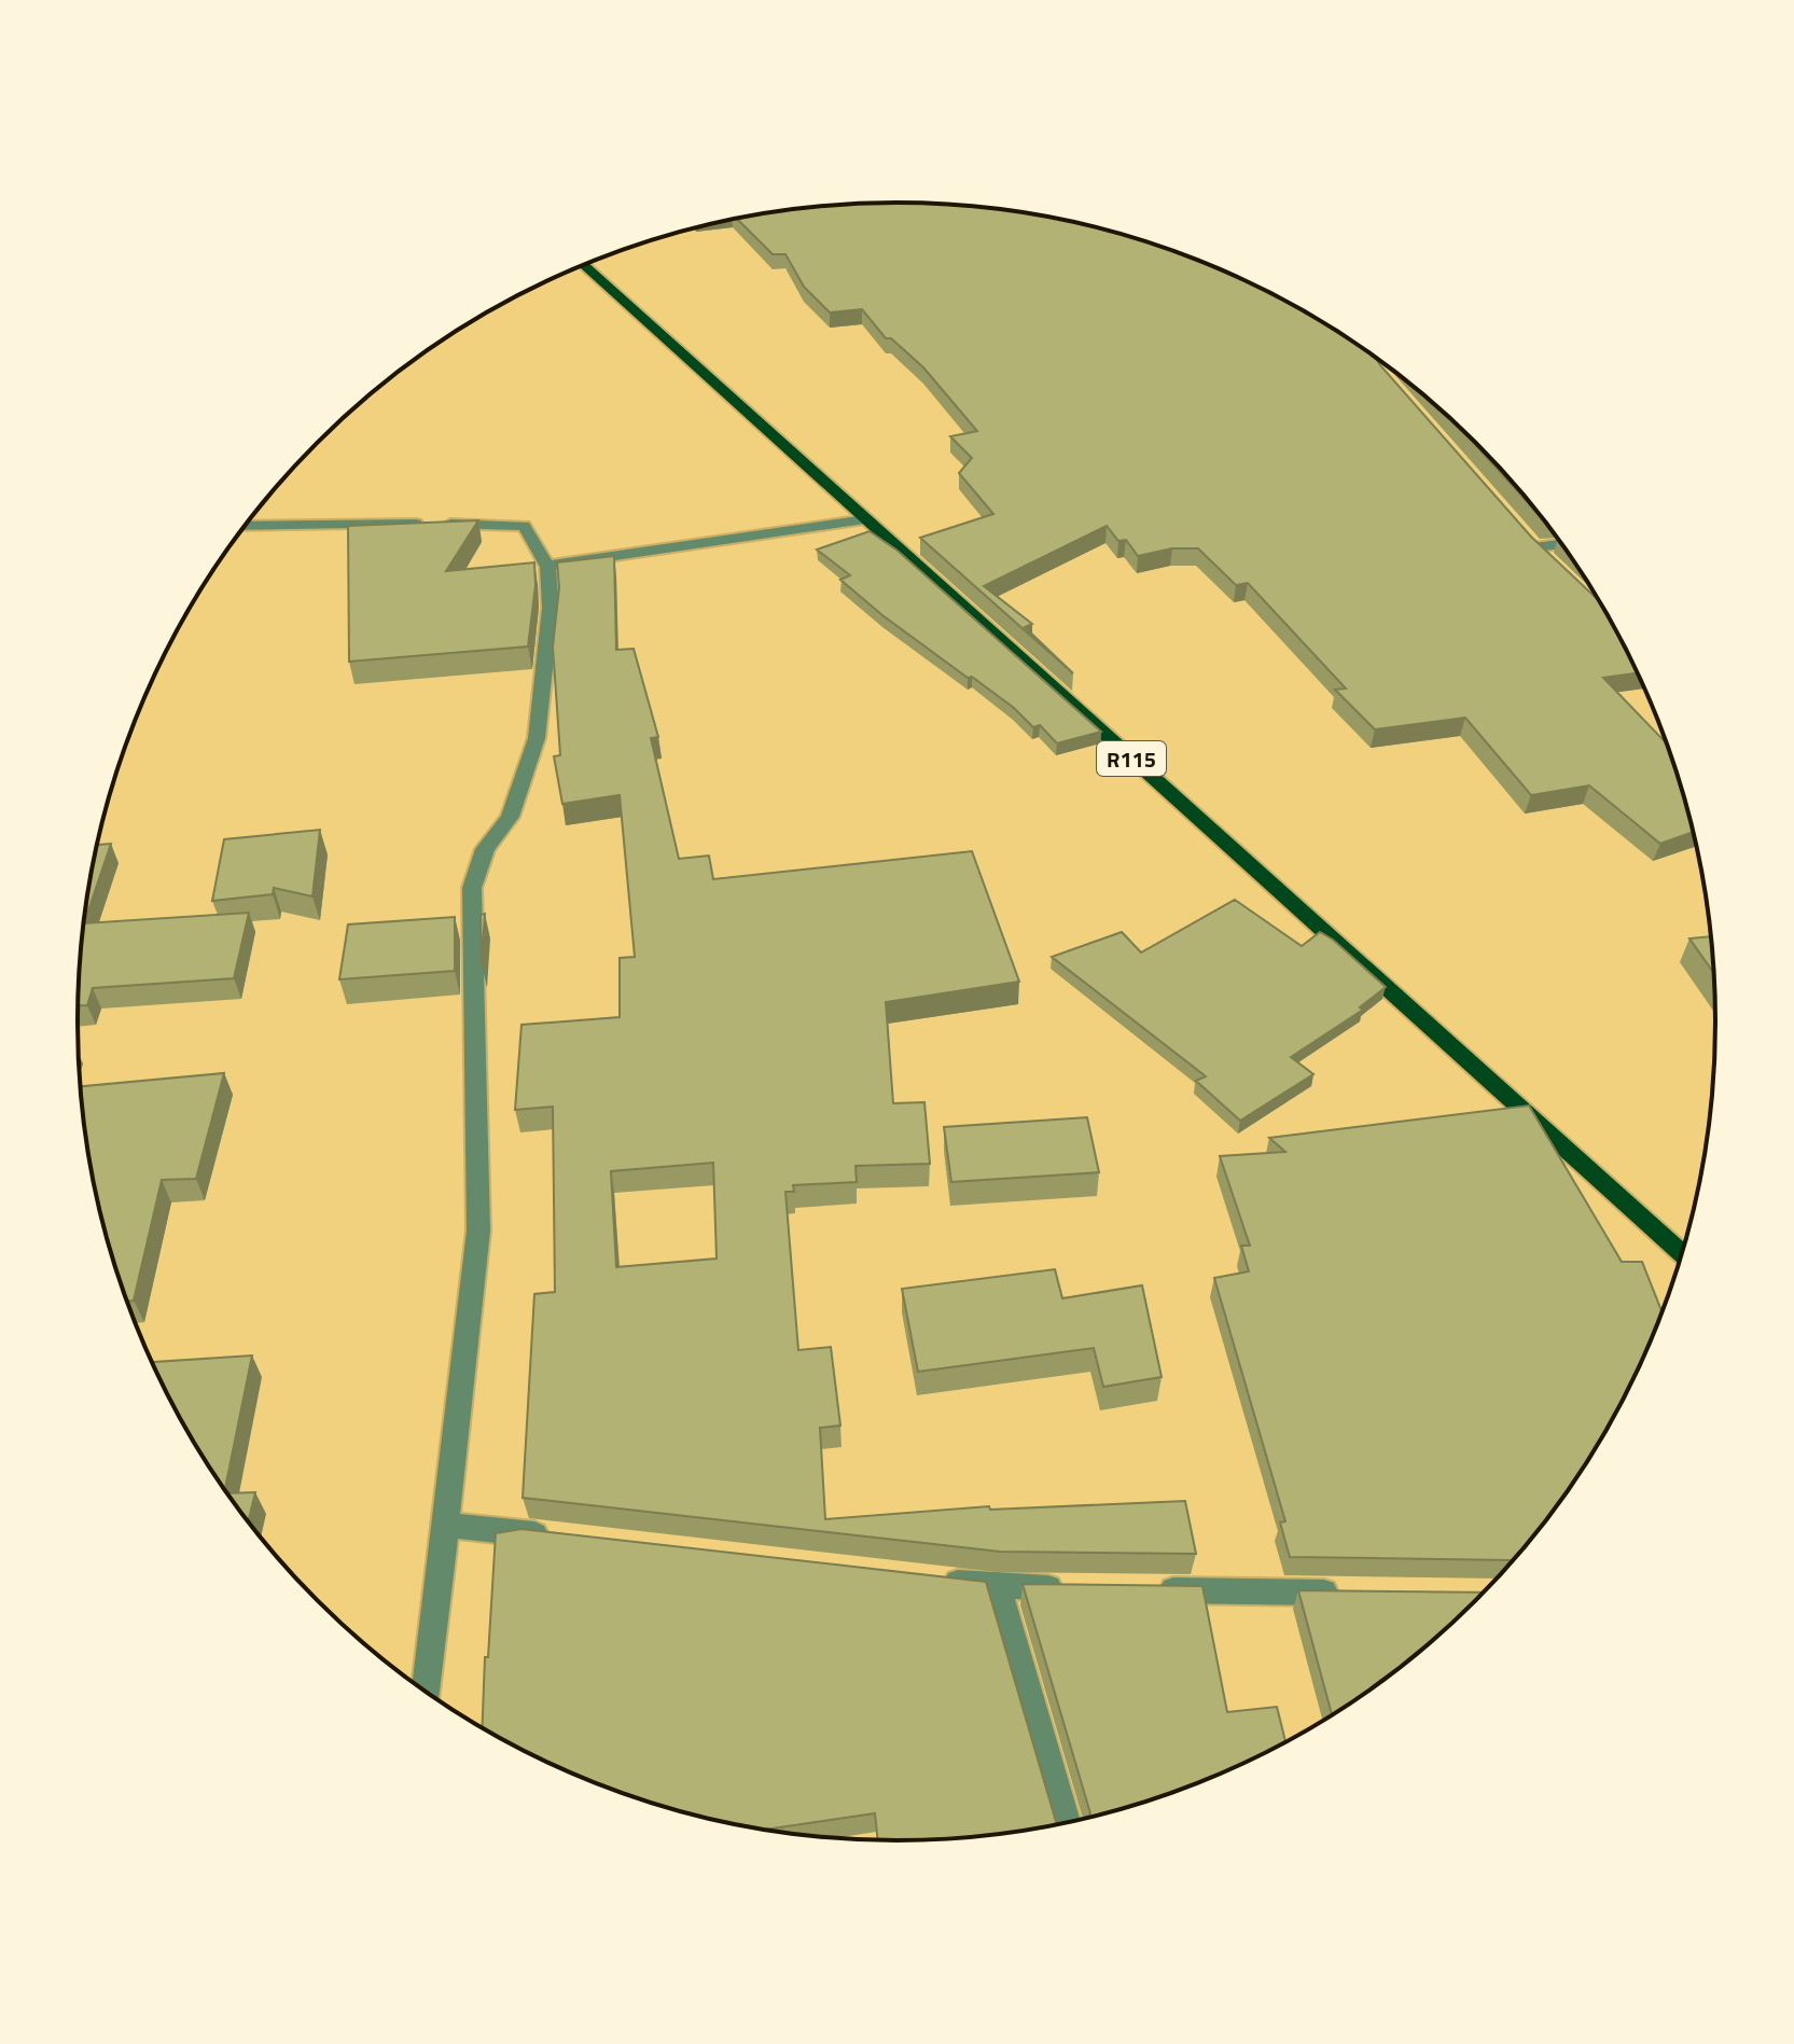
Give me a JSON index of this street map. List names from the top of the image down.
{
  "streets": {
    "main road": ["R115"]
  }
}
